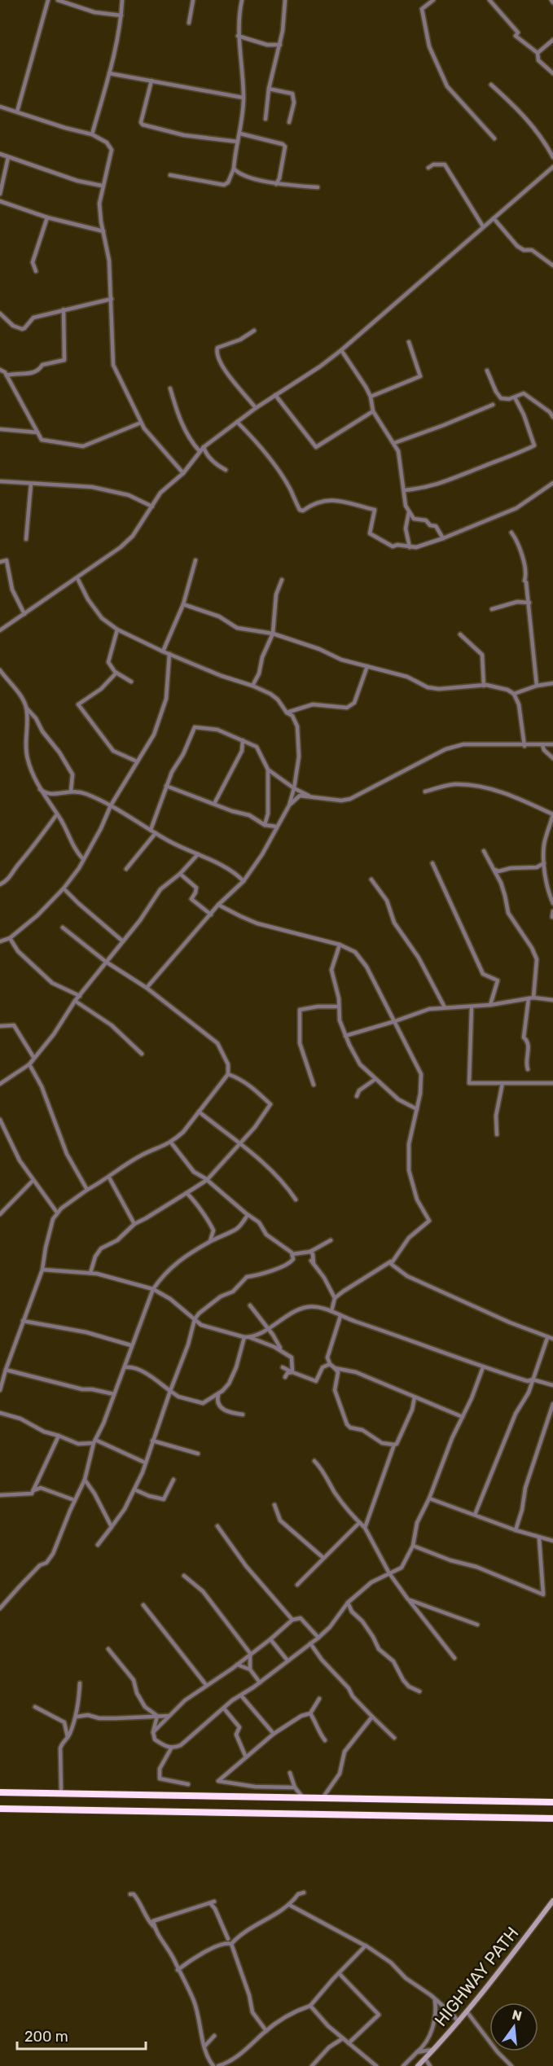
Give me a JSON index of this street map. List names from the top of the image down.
{
  "streets": {
    "street": ["HIGHWAY PATH"]
  },
  "scale_bar": "200 m",
  "north": "top"
}
